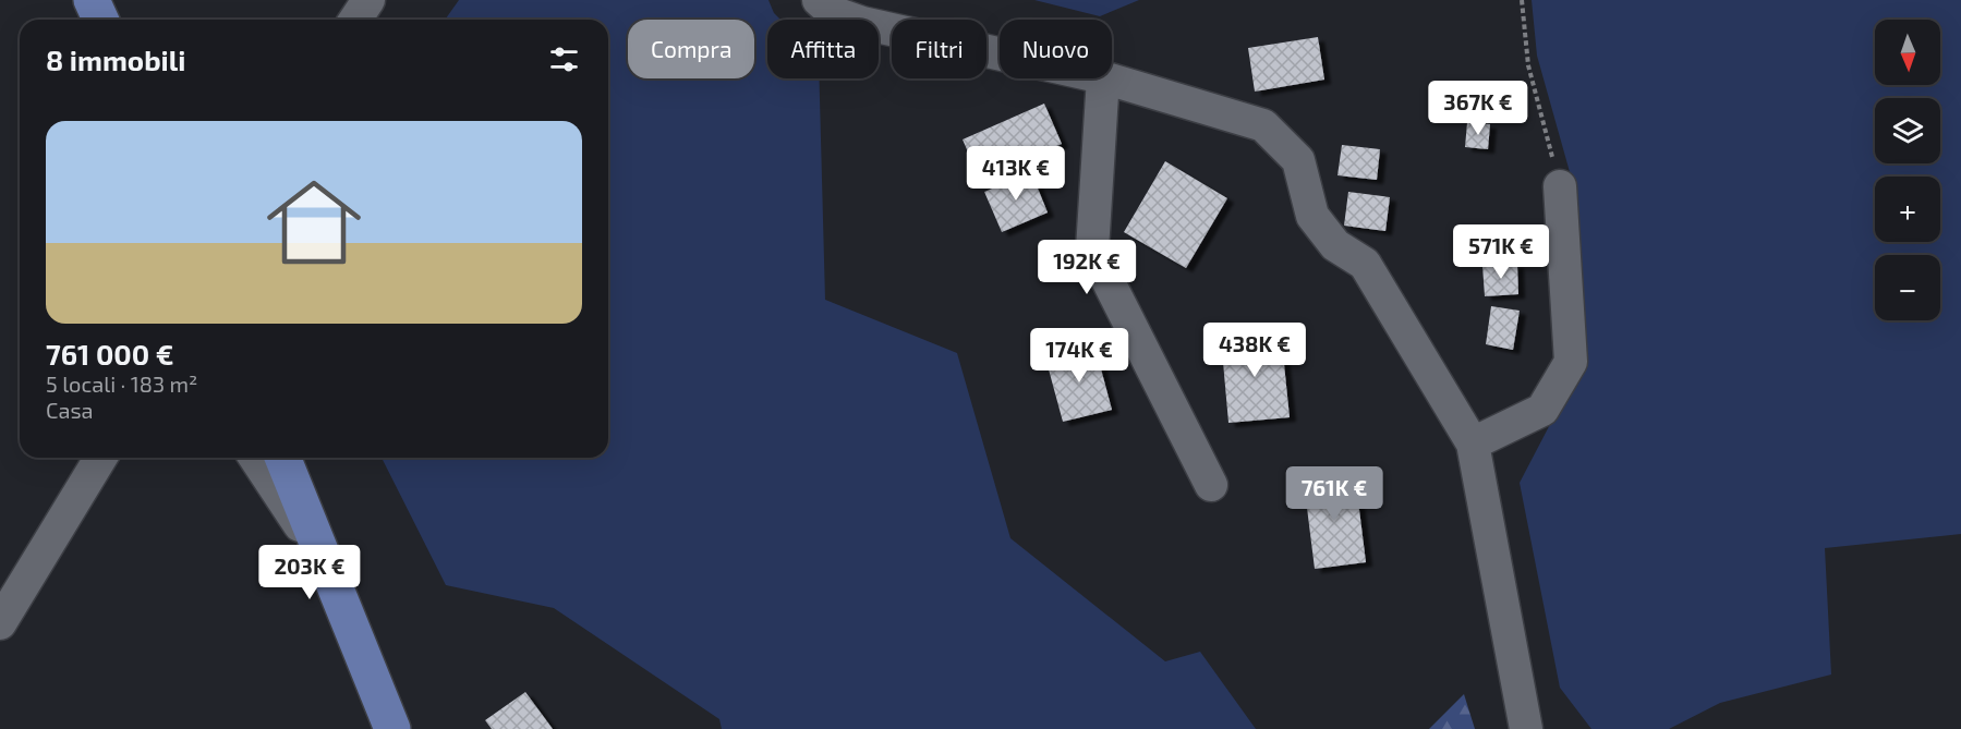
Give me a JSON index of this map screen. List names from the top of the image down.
{
  "north": "bottom",
  "page": {
    "map_buttons": ["+", "−"],
    "chip": [
      "Compra",
      "Affitta",
      "Filtri",
      "Nuovo"
    ],
    "heading": "8 immobili",
    "price": [
      "367K €",
      "413K €",
      "571K €",
      "192K €",
      "438K €",
      "174K €",
      "761K €",
      "203K €"
    ],
    "list": [
      {
        "name": "761 000 €",
        "note": "5 locali · 183 m² · Casa"
      }
    ]
  }
}
